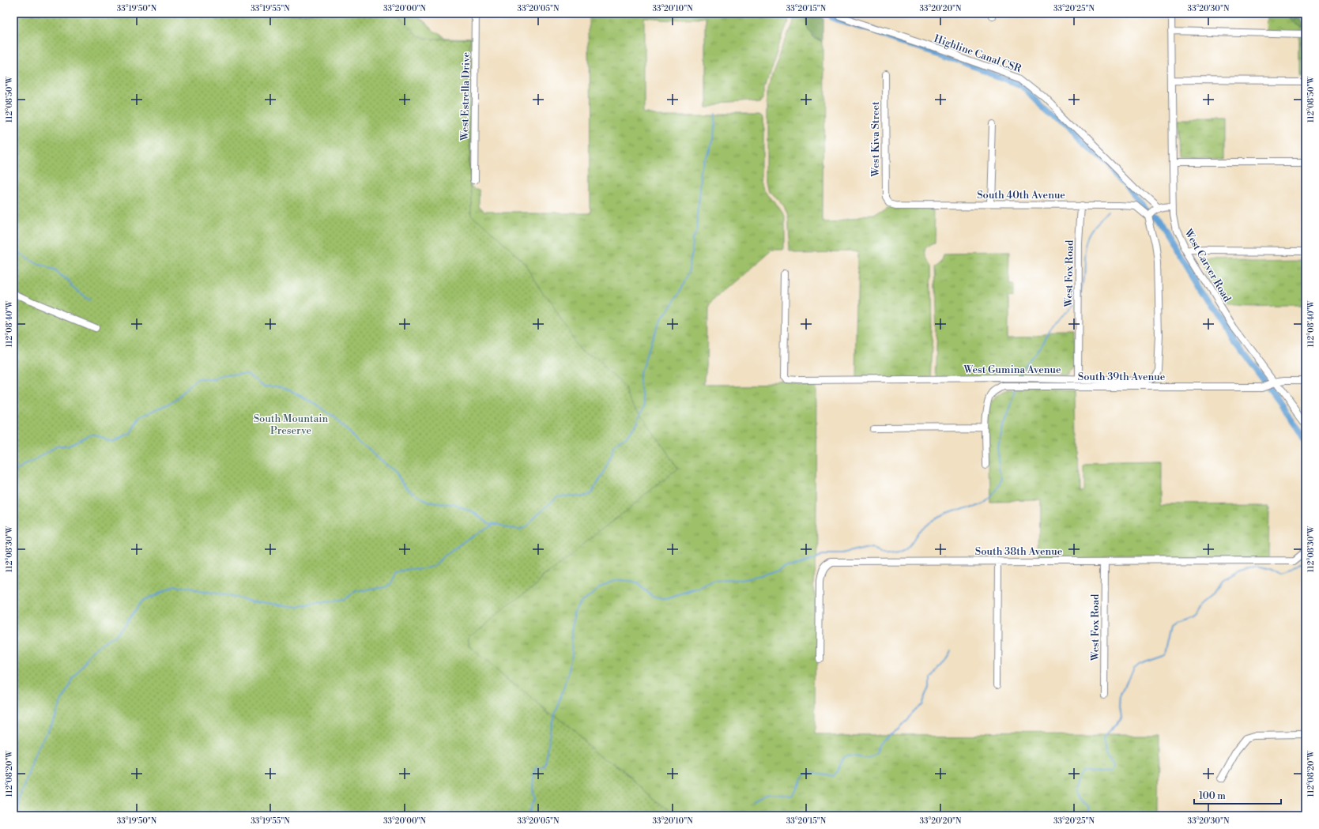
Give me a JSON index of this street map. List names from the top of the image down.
{
  "streets": {
    "street": [
      "Highline Canal CSR",
      "West Estrella Drive",
      "West Kiva Street",
      "South 40th Avenue",
      "West Carver Road",
      "West Fox Road",
      "West Gumina Avenue",
      "South 39th Avenue",
      "South 38th Avenue"
    ]
  },
  "crossings": [
    ["West Kiva Street", "South 40th Avenue"],
    ["South 40th Avenue", "West Fox Road"],
    ["South 40th Avenue", "West Gumina Avenue"],
    ["West Carver Road", "South 39th Avenue"],
    ["West Fox Road", "West Gumina Avenue"],
    ["West Fox Road", "South 38th Avenue"]
  ],
  "parks": ["South Mountain Preserve"],
  "scale_bar": "100 m",
  "coordinates": [
    "33°19'50\"N",
    "33°19'55\"N",
    "33°20'00\"N",
    "33°20'05\"N",
    "33°20'10\"N",
    "33°20'15\"N",
    "33°20'20\"N",
    "33°20'25\"N",
    "33°20'30\"N",
    "112°08'50\"W",
    "112°08'40\"W",
    "112°08'30\"W",
    "112°08'20\"W"
  ]
}
